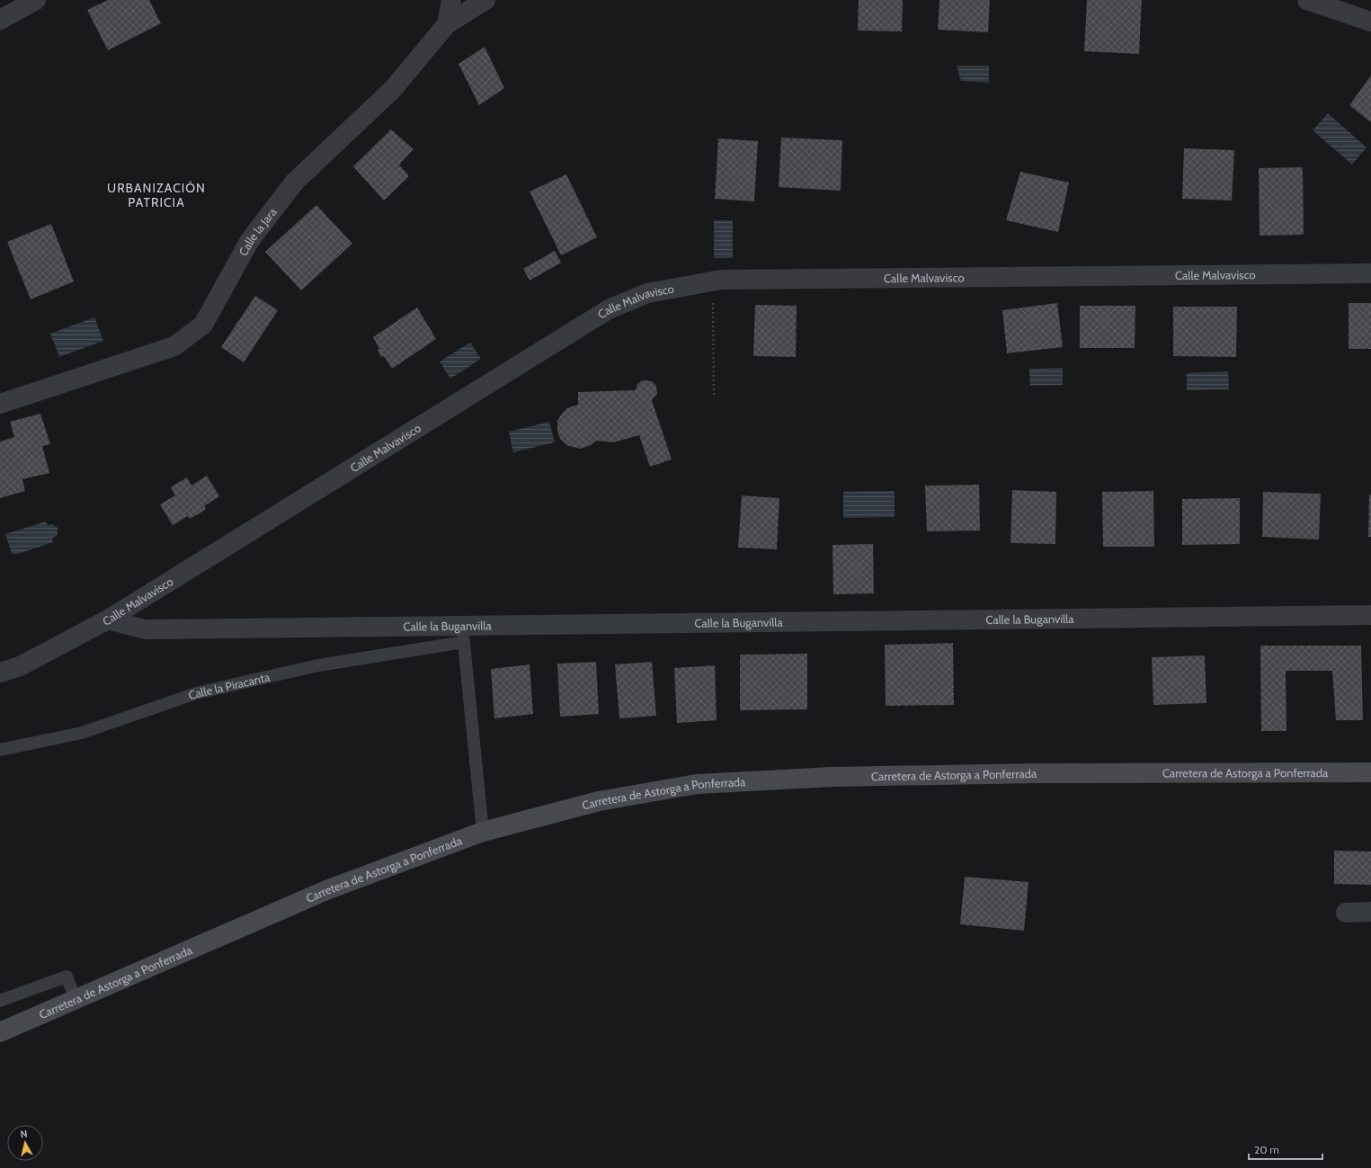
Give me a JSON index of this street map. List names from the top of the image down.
{
  "streets": {
    "main road": ["Carretera de Astorga a Ponferrada"],
    "street": ["Calle la Jara", "Calle Malvavisco", "Calle la Buganvilla"],
    "lane": ["Calle la Piracanta"]
  },
  "crossings": [
    ["Calle Malvavisco", "Calle la Buganvilla"],
    ["Calle la Buganvilla", "Calle la Piracanta"]
  ],
  "districts": ["URBANIZACIÓN PATRICIA"],
  "scale_bar": "20 m",
  "north": "top"
}
